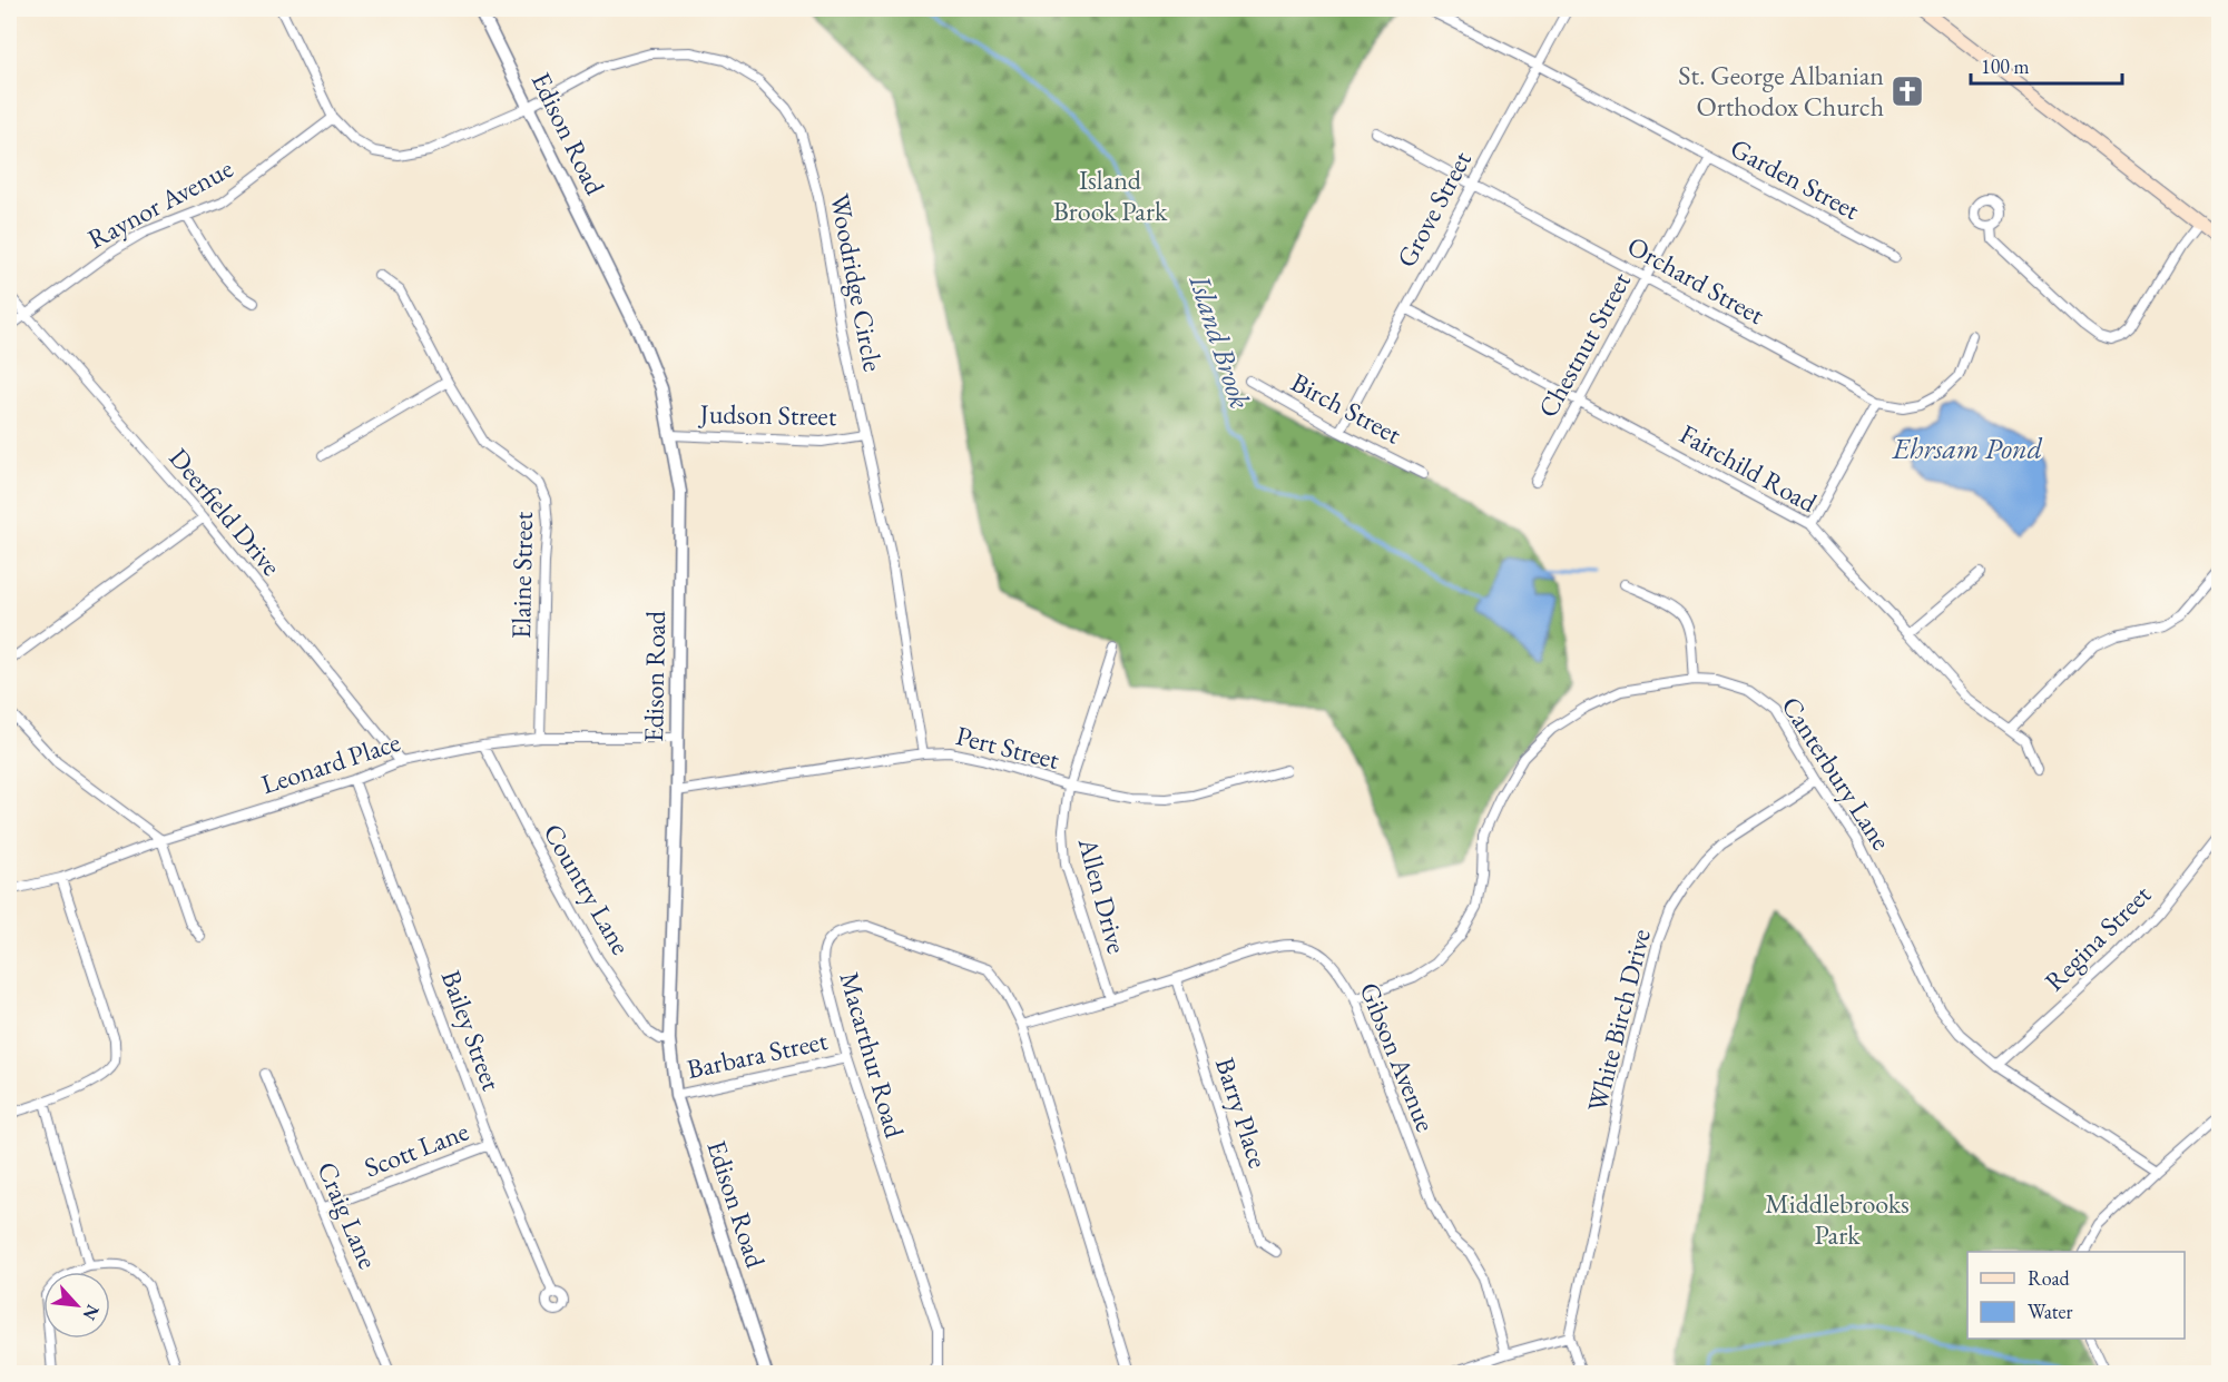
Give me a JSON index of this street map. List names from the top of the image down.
{
  "streets": {
    "street": [
      "Edison Road",
      "Garden Street",
      "Raynor Avenue",
      "Grove Street",
      "Orchard Street",
      "Woodridge Circle",
      "Chestnut Street",
      "Birch Street",
      "Judson Street",
      "Fairchild Road",
      "Deerfield Drive",
      "Elaine Street",
      "Pert Street",
      "Leonard Place",
      "Canterbury Lane",
      "Country Lane",
      "Allen Drive",
      "Regina Street",
      "White Birch Drive",
      "Bailey Street",
      "Barbara Street",
      "Macarthur Road",
      "Gibson Avenue",
      "Barry Place",
      "Scott Lane",
      "Craig Lane"
    ]
  },
  "crossings": [
    ["Edison Road", "Woodridge Circle"],
    ["Edison Road", "Judson Street"],
    ["Edison Road", "Pert Street"],
    ["Edison Road", "Leonard Place"],
    ["Edison Road", "Country Lane"],
    ["Edison Road", "Barbara Street"],
    ["Garden Street", "Grove Street"],
    ["Garden Street", "Chestnut Street"],
    ["Raynor Avenue", "Woodridge Circle"],
    ["Raynor Avenue", "Deerfield Drive"],
    ["Grove Street", "Orchard Street"],
    ["Grove Street", "Birch Street"],
    ["Grove Street", "Fairchild Road"],
    ["Orchard Street", "Chestnut Street"],
    ["Woodridge Circle", "Judson Street"],
    ["Woodridge Circle", "Pert Street"],
    ["Chestnut Street", "Fairchild Road"],
    ["Deerfield Drive", "Leonard Place"],
    ["Elaine Street", "Leonard Place"],
    ["Pert Street", "Allen Drive"],
    ["Leonard Place", "Country Lane"],
    ["Leonard Place", "Bailey Street"],
    ["Canterbury Lane", "Regina Street"],
    ["Canterbury Lane", "White Birch Drive"],
    ["Canterbury Lane", "Gibson Avenue"],
    ["Allen Drive", "Gibson Avenue"],
    ["Bailey Street", "Scott Lane"],
    ["Barbara Street", "Macarthur Road"],
    ["Macarthur Road", "Gibson Avenue"],
    ["Gibson Avenue", "Barry Place"],
    ["Scott Lane", "Craig Lane"]
  ],
  "water": ["Island Brook", "Ehrsam Pond"],
  "parks": ["Island Brook Park", "Middlebrooks Park"],
  "places": {
    "church": ["St. George Albanian Orthodox Church"]
  },
  "legend": ["Road", "Water"],
  "scale_bar": "100 m",
  "north": "bottom right"
}
